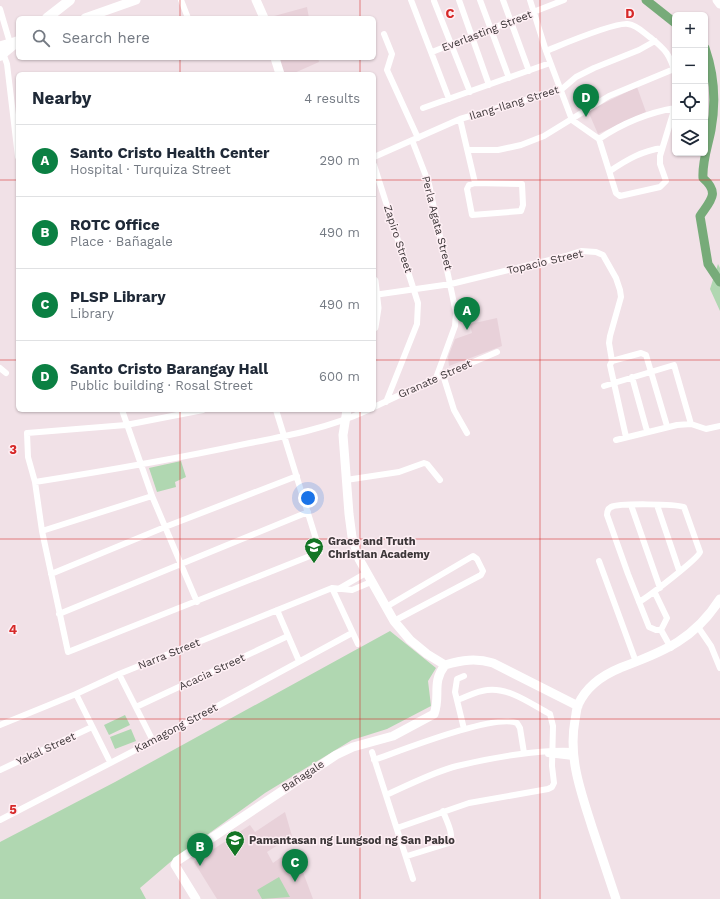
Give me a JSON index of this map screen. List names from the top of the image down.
{
  "streets": {
    "street": [
      "Everlasting Street",
      "Ilang-Ilang Street",
      "Perla Agata Street",
      "Zapiro Street",
      "Topacio Street",
      "Granate Street",
      "Narra Street",
      "Acacia Street",
      "Kamagong Street",
      "Yakal Street",
      "Bañagale"
    ]
  },
  "crossings": [
    ["Ilang-Ilang Street", "Perla Agata Street"],
    ["Perla Agata Street", "Topacio Street"],
    ["Perla Agata Street", "Granate Street"],
    ["Zapiro Street", "Topacio Street"],
    ["Zapiro Street", "Granate Street"]
  ],
  "places": {
    "school or university": ["Grace and Truth Christian Academy", "Pamantasan ng Lungsod ng San Pablo"]
  },
  "page": {
    "map_buttons": ["+", "−"],
    "search": "Search here",
    "heading": ["Nearby", "4 results"],
    "pins": [
      "D",
      "A",
      "B",
      "C"
    ],
    "list": [
      {
        "mark": "A",
        "name": "Santo Cristo Health Center",
        "note": "Hospital · Turquiza Street",
        "value": "290 m"
      },
      {
        "mark": "B",
        "name": "ROTC Office",
        "note": "Place · Bañagale",
        "value": "490 m"
      },
      {
        "mark": "C",
        "name": "PLSP Library",
        "note": "Library",
        "value": "490 m"
      },
      {
        "mark": "D",
        "name": "Santo Cristo Barangay Hall",
        "note": "Public building · Rosal Street",
        "value": "600 m"
      }
    ]
  },
  "grid": {
    "columns": ["C", "D"],
    "rows": ["3", "4", "5"]
  }
}
